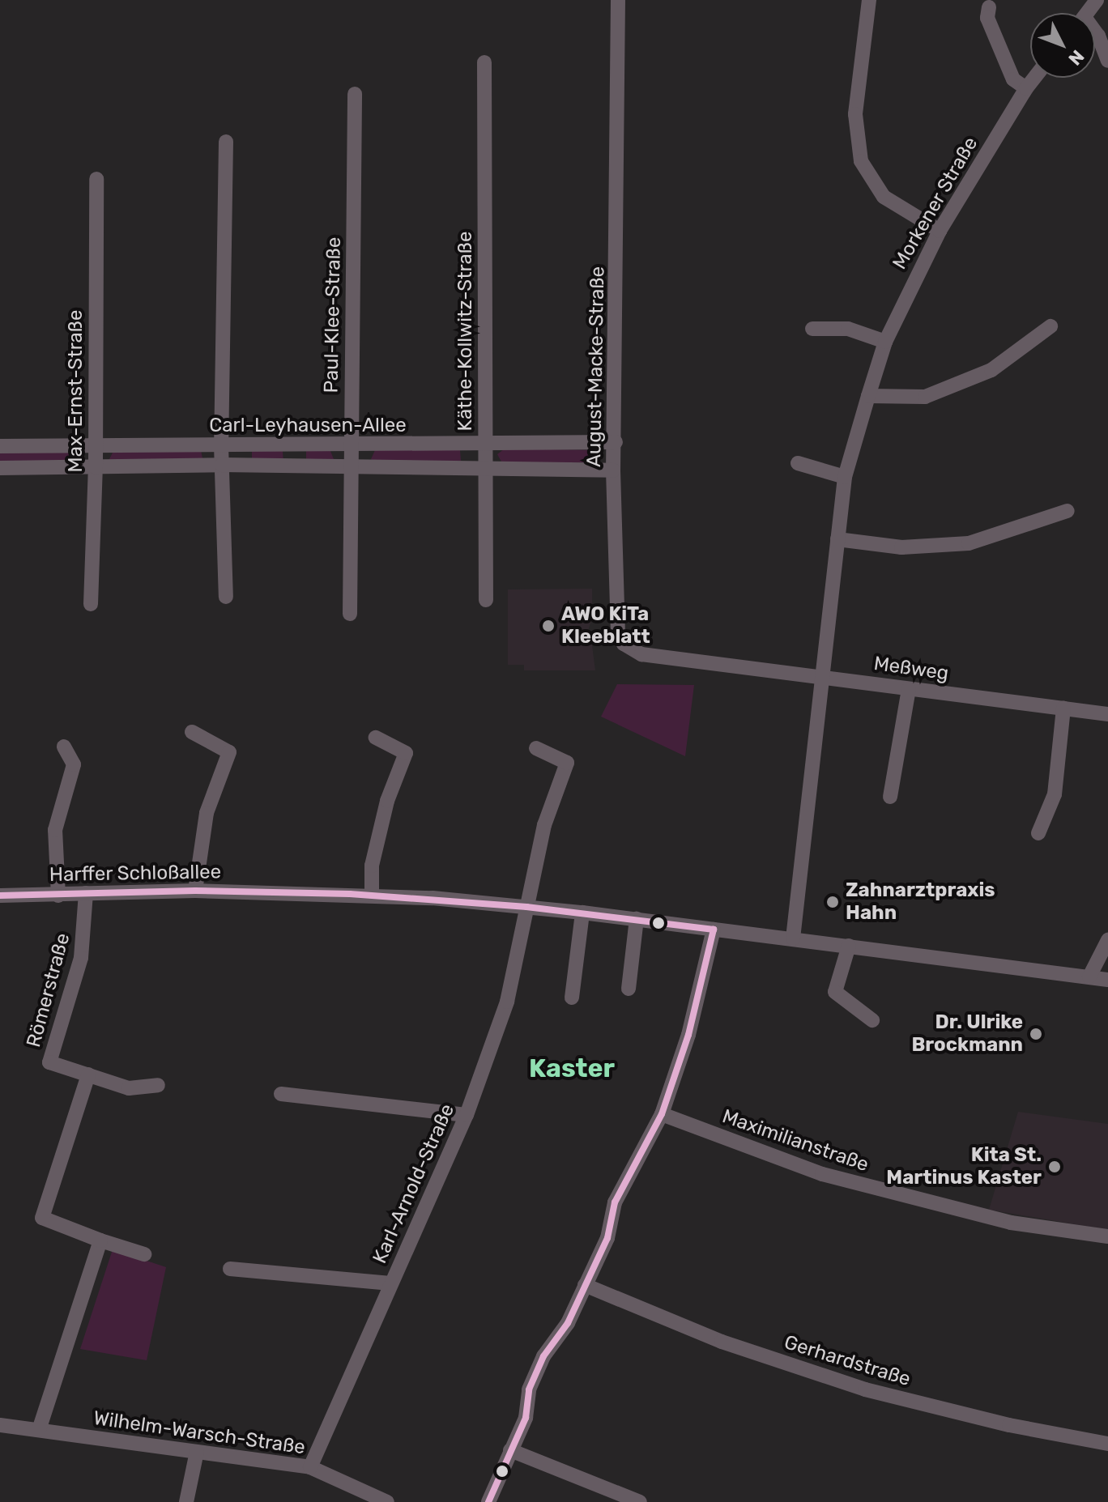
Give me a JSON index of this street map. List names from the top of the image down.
{
  "streets": {
    "street": [
      "Morkener Straße",
      "Paul-Klee-Straße",
      "Käthe-Kollwitz-Straße",
      "August-Macke-Straße",
      "Max-Ernst-Straße",
      "Carl-Leyhausen-Allee",
      "Meßweg",
      "Harffer Schloßallee",
      "Römerstraße",
      "Maximilianstraße",
      "Karl-Arnold-Straße",
      "Gerhardstraße",
      "Wilhelm-Warsch-Straße"
    ]
  },
  "crossings": [
    ["Morkener Straße", "Meßweg"],
    ["Morkener Straße", "Harffer Schloßallee"],
    ["Paul-Klee-Straße", "Carl-Leyhausen-Allee"],
    ["Käthe-Kollwitz-Straße", "Carl-Leyhausen-Allee"],
    ["August-Macke-Straße", "Carl-Leyhausen-Allee"],
    ["August-Macke-Straße", "Meßweg"],
    ["Max-Ernst-Straße", "Carl-Leyhausen-Allee"],
    ["Harffer Schloßallee", "Römerstraße"],
    ["Harffer Schloßallee", "Karl-Arnold-Straße"],
    ["Karl-Arnold-Straße", "Wilhelm-Warsch-Straße"]
  ],
  "districts": ["Kaster"],
  "places": [
    "AWO KiTa Kleeblatt",
    "Zahnarztpraxis Hahn",
    "Dr. Ulrike Brockmann",
    "Kita St. Martinus Kaster"
  ],
  "north": "bottom right"
}
